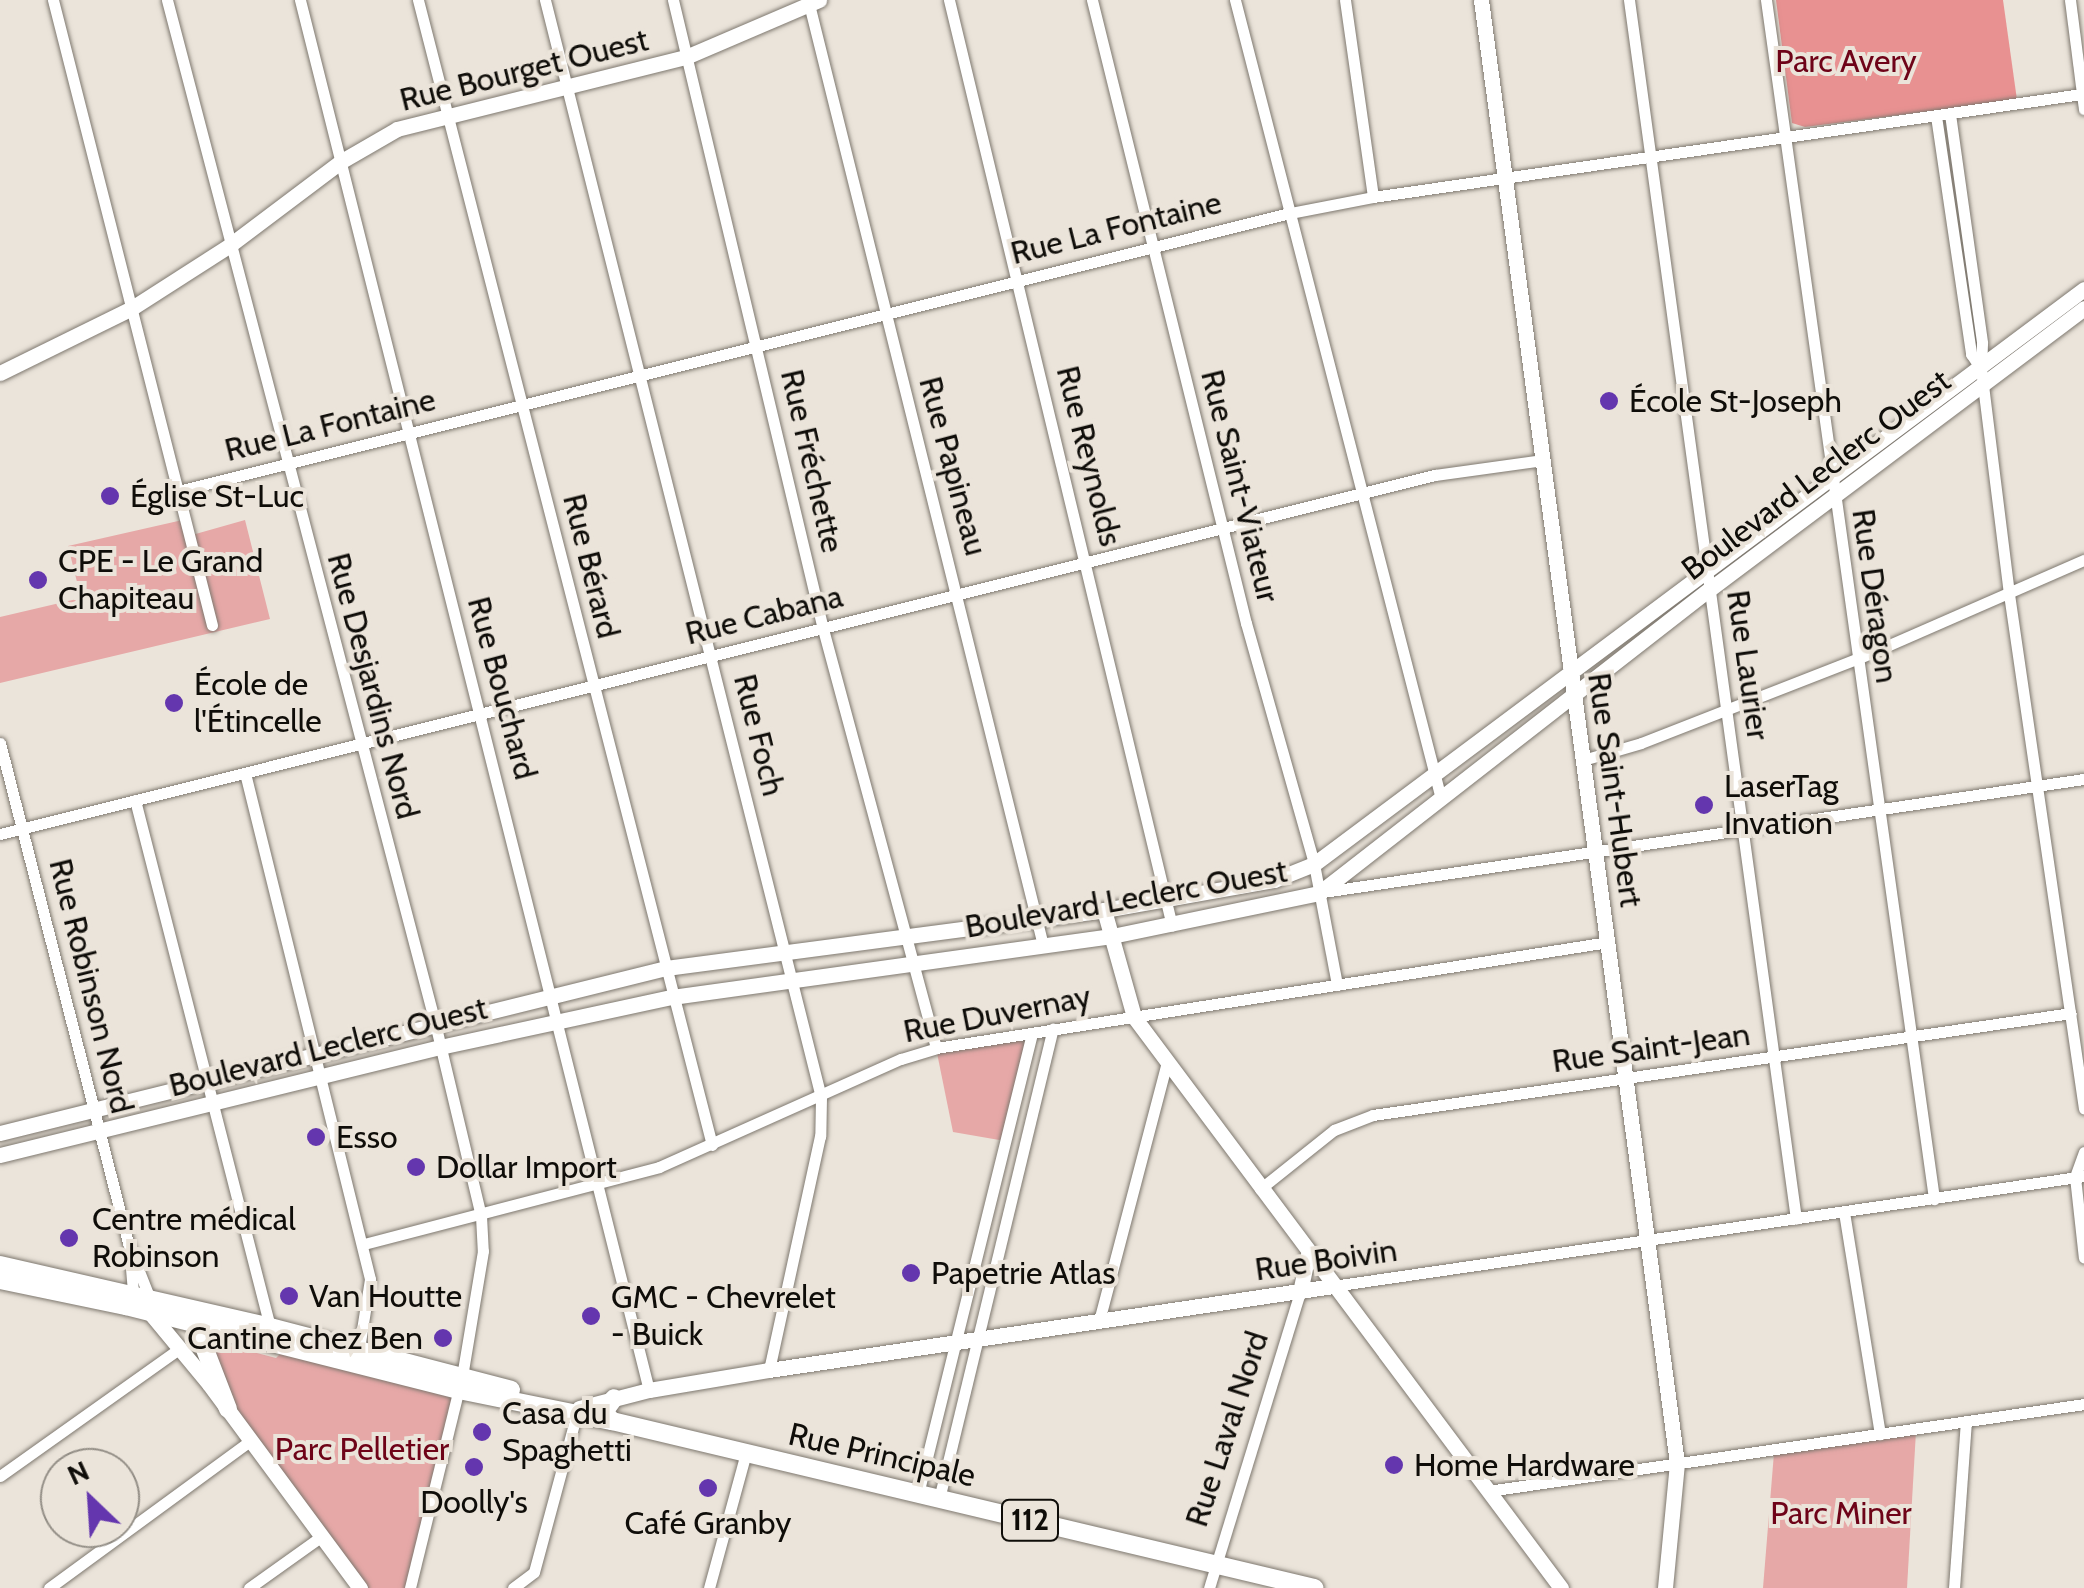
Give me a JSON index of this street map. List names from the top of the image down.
{
  "streets": {
    "main road": ["Rue Principale", "112"],
    "street": [
      "Rue Bourget Ouest",
      "Rue La Fontaine",
      "Rue Reynolds",
      "Rue Fréchette",
      "Rue Papineau",
      "Boulevard Leclerc Ouest",
      "Rue Saint-Viateur",
      "Rue Bérard",
      "Rue Déragon",
      "Rue Cabana",
      "Rue Laurier",
      "Rue Desjardins Nord",
      "Rue Bouchard",
      "Rue Foch",
      "Rue Saint-Hubert",
      "Rue Robinson Nord",
      "Rue Duvernay",
      "Rue Saint-Jean",
      "Rue Boivin",
      "Rue Laval Nord"
    ]
  },
  "crossings": [
    ["Rue Bourget Ouest", "Rue Fréchette"],
    ["Rue Bourget Ouest", "Rue Papineau"],
    ["Rue Bourget Ouest", "Rue Bérard"],
    ["Rue Bourget Ouest", "Rue Desjardins Nord"],
    ["Rue Bourget Ouest", "Rue Bouchard"],
    ["Rue Bourget Ouest", "Rue Foch"],
    ["Rue La Fontaine", "Rue Reynolds"],
    ["Rue La Fontaine", "Rue Fréchette"],
    ["Rue La Fontaine", "Rue Papineau"],
    ["Rue La Fontaine", "Rue Saint-Viateur"],
    ["Rue La Fontaine", "Rue Bérard"],
    ["Rue La Fontaine", "Rue Déragon"],
    ["Rue La Fontaine", "Rue Laurier"],
    ["Rue La Fontaine", "Rue Desjardins Nord"],
    ["Rue La Fontaine", "Rue Bouchard"],
    ["Rue La Fontaine", "Rue Foch"],
    ["Rue La Fontaine", "Rue Saint-Hubert"],
    ["Rue Reynolds", "Boulevard Leclerc Ouest"],
    ["Rue Reynolds", "Rue Cabana"],
    ["Rue Fréchette", "Boulevard Leclerc Ouest"],
    ["Rue Fréchette", "Rue Cabana"],
    ["Rue Fréchette", "Rue Duvernay"],
    ["Rue Papineau", "Boulevard Leclerc Ouest"],
    ["Rue Papineau", "Rue Cabana"],
    ["Boulevard Leclerc Ouest", "Rue Saint-Viateur"],
    ["Boulevard Leclerc Ouest", "Rue Bérard"],
    ["Boulevard Leclerc Ouest", "Rue Déragon"],
    ["Boulevard Leclerc Ouest", "Rue Laurier"],
    ["Boulevard Leclerc Ouest", "Rue Desjardins Nord"],
    ["Boulevard Leclerc Ouest", "Rue Bouchard"],
    ["Boulevard Leclerc Ouest", "Rue Foch"],
    ["Boulevard Leclerc Ouest", "Rue Saint-Hubert"],
    ["Boulevard Leclerc Ouest", "Rue Robinson Nord"],
    ["Rue Saint-Viateur", "Rue Cabana"],
    ["Rue Saint-Viateur", "Rue Duvernay"],
    ["Rue Bérard", "Rue Cabana"],
    ["Rue Bérard", "Rue Duvernay"],
    ["Rue Déragon", "Rue Saint-Jean"],
    ["Rue Déragon", "Rue Boivin"],
    ["Rue Cabana", "Rue Desjardins Nord"],
    ["Rue Cabana", "Rue Bouchard"],
    ["Rue Cabana", "Rue Foch"],
    ["Rue Cabana", "Rue Saint-Hubert"],
    ["Rue Cabana", "Rue Robinson Nord"],
    ["Rue Laurier", "Rue Saint-Jean"],
    ["Rue Laurier", "Rue Boivin"],
    ["Rue Desjardins Nord", "Rue Duvernay"],
    ["Rue Desjardins Nord", "Rue Principale"],
    ["Rue Bouchard", "Rue Duvernay"],
    ["Rue Bouchard", "Rue Boivin"],
    ["Rue Foch", "Rue Duvernay"],
    ["Rue Foch", "Rue Boivin"],
    ["Rue Saint-Hubert", "Rue Duvernay"],
    ["Rue Saint-Hubert", "Rue Saint-Jean"],
    ["Rue Saint-Hubert", "Rue Boivin"],
    ["Rue Robinson Nord", "Rue Principale"],
    ["Rue Boivin", "Rue Laval Nord"],
    ["Rue Boivin", "Rue Principale"],
    ["Rue Laval Nord", "Rue Principale"]
  ],
  "parks": ["Parc Avery", "Parc Pelletier", "Parc Miner"],
  "places": [
    "École St-Joseph",
    "Église St-Luc",
    "CPE - Le Grand Chapiteau",
    "École de l'Étincelle",
    "LaserTag Invation",
    "Esso",
    "Dollar Import",
    "Centre médical Robinson",
    "Papetrie Atlas",
    "Van Houtte",
    "GMC - Chevrelet - Buick",
    "Cantine chez Ben",
    "Casa du Spaghetti",
    "Home Hardware",
    "Doolly's",
    "Café Granby"
  ],
  "north": "top left"
}
